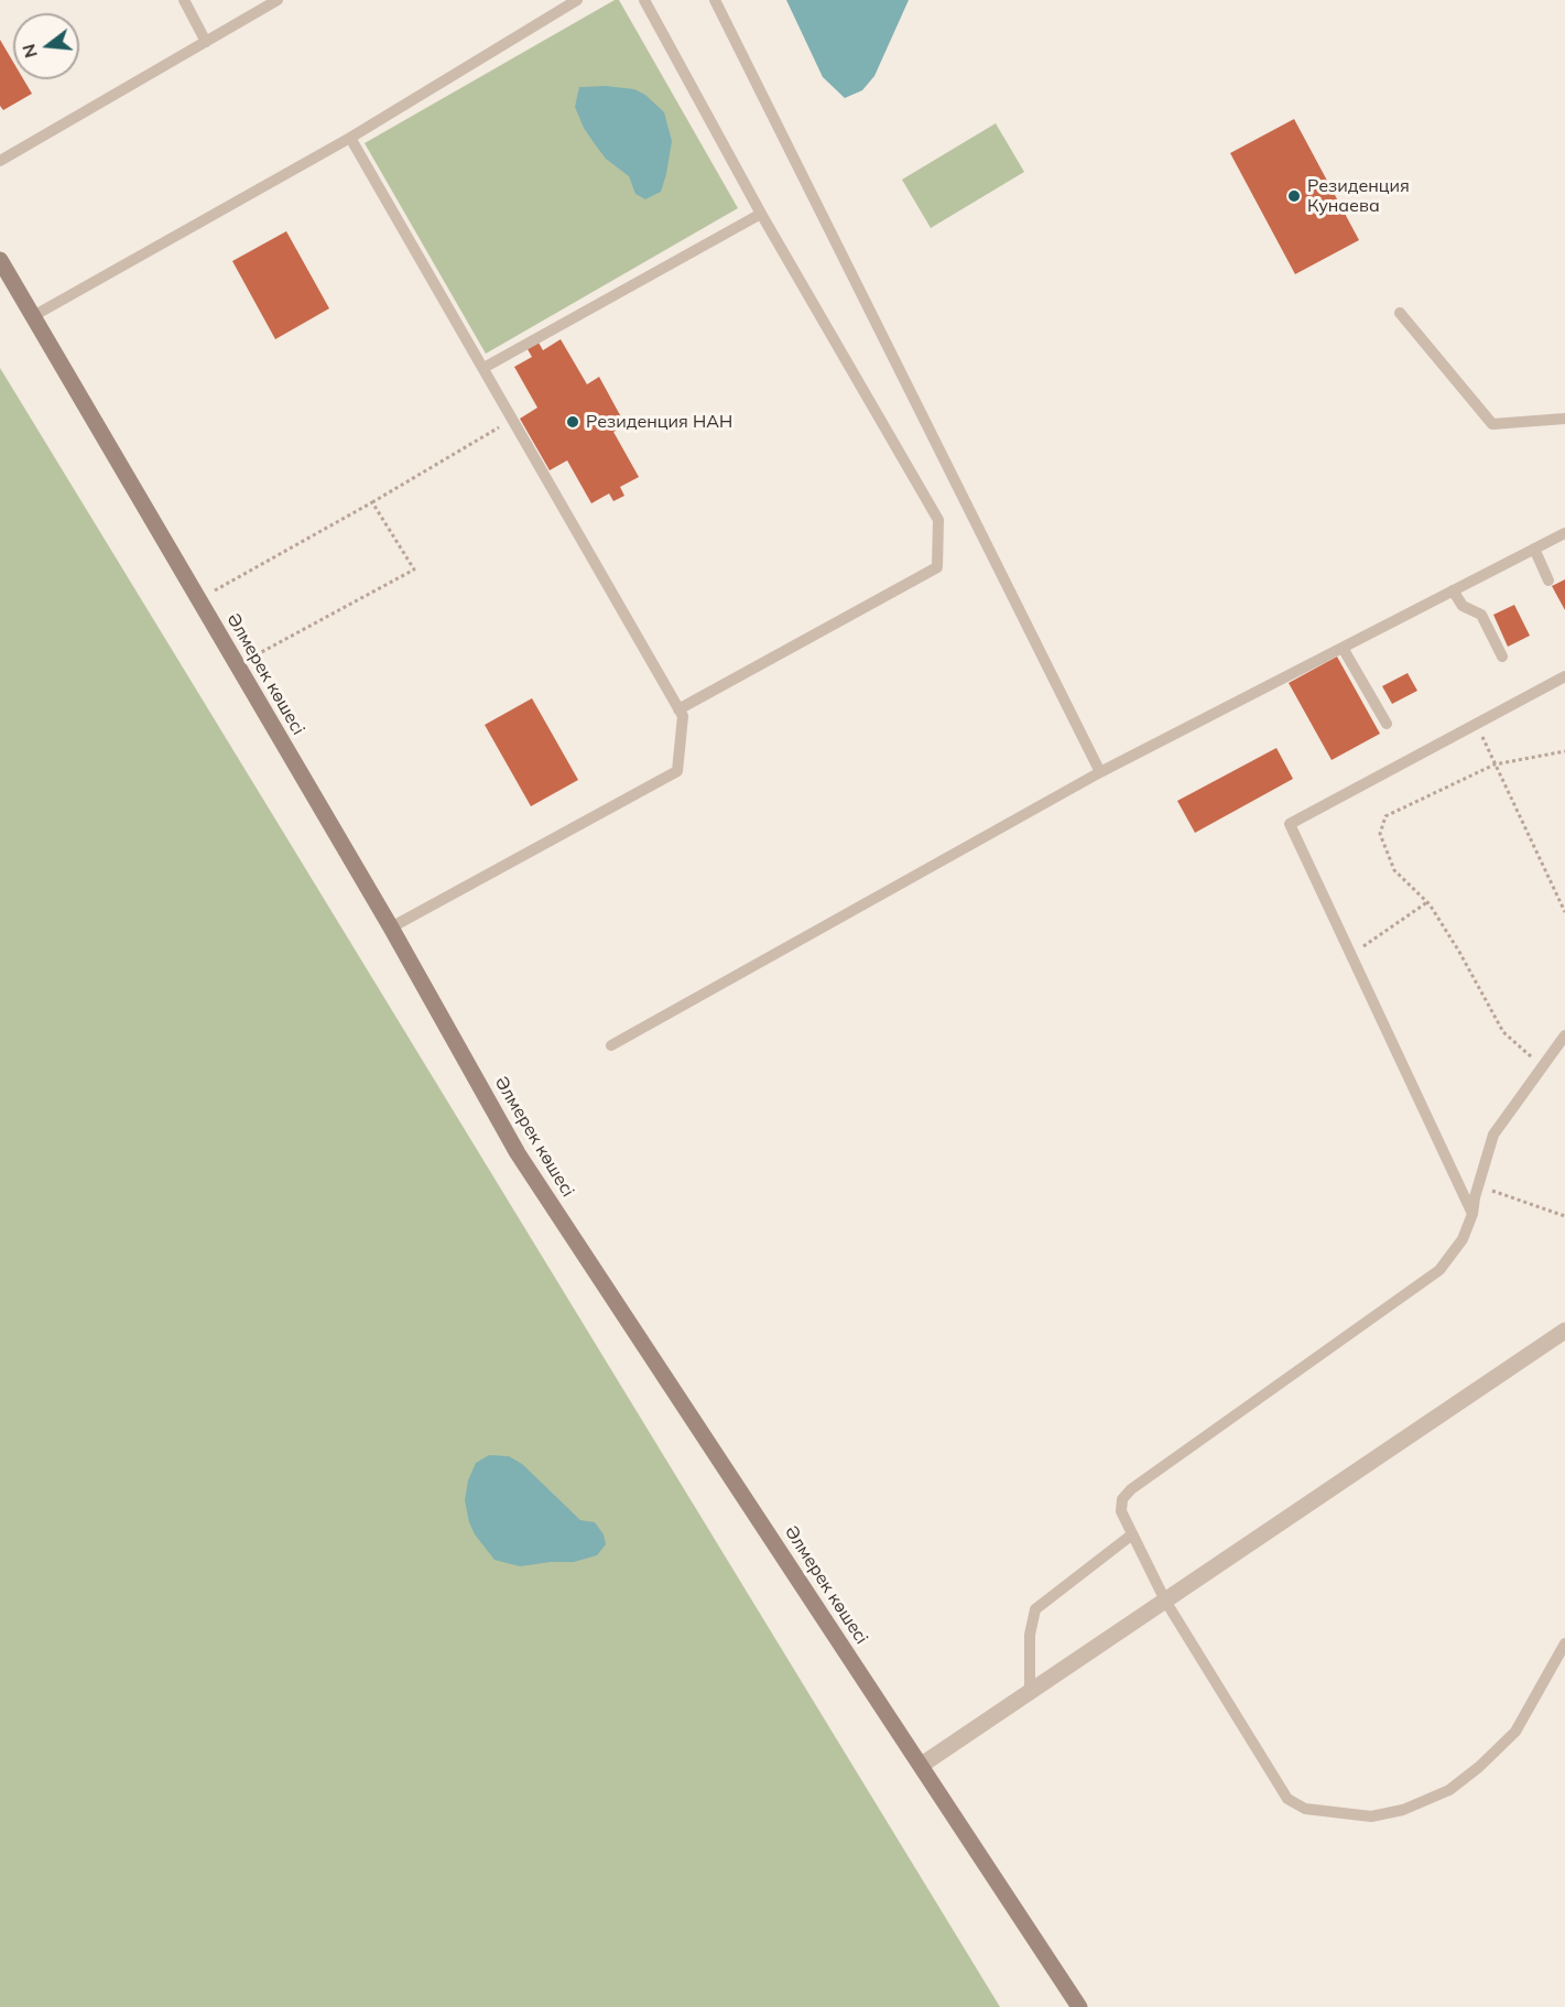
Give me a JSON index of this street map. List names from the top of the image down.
{
  "streets": {
    "street": ["Әлмерек көшесі"]
  },
  "places": ["Резиденция Кунаева", "Резиденция НАН"],
  "north": "left"
}
